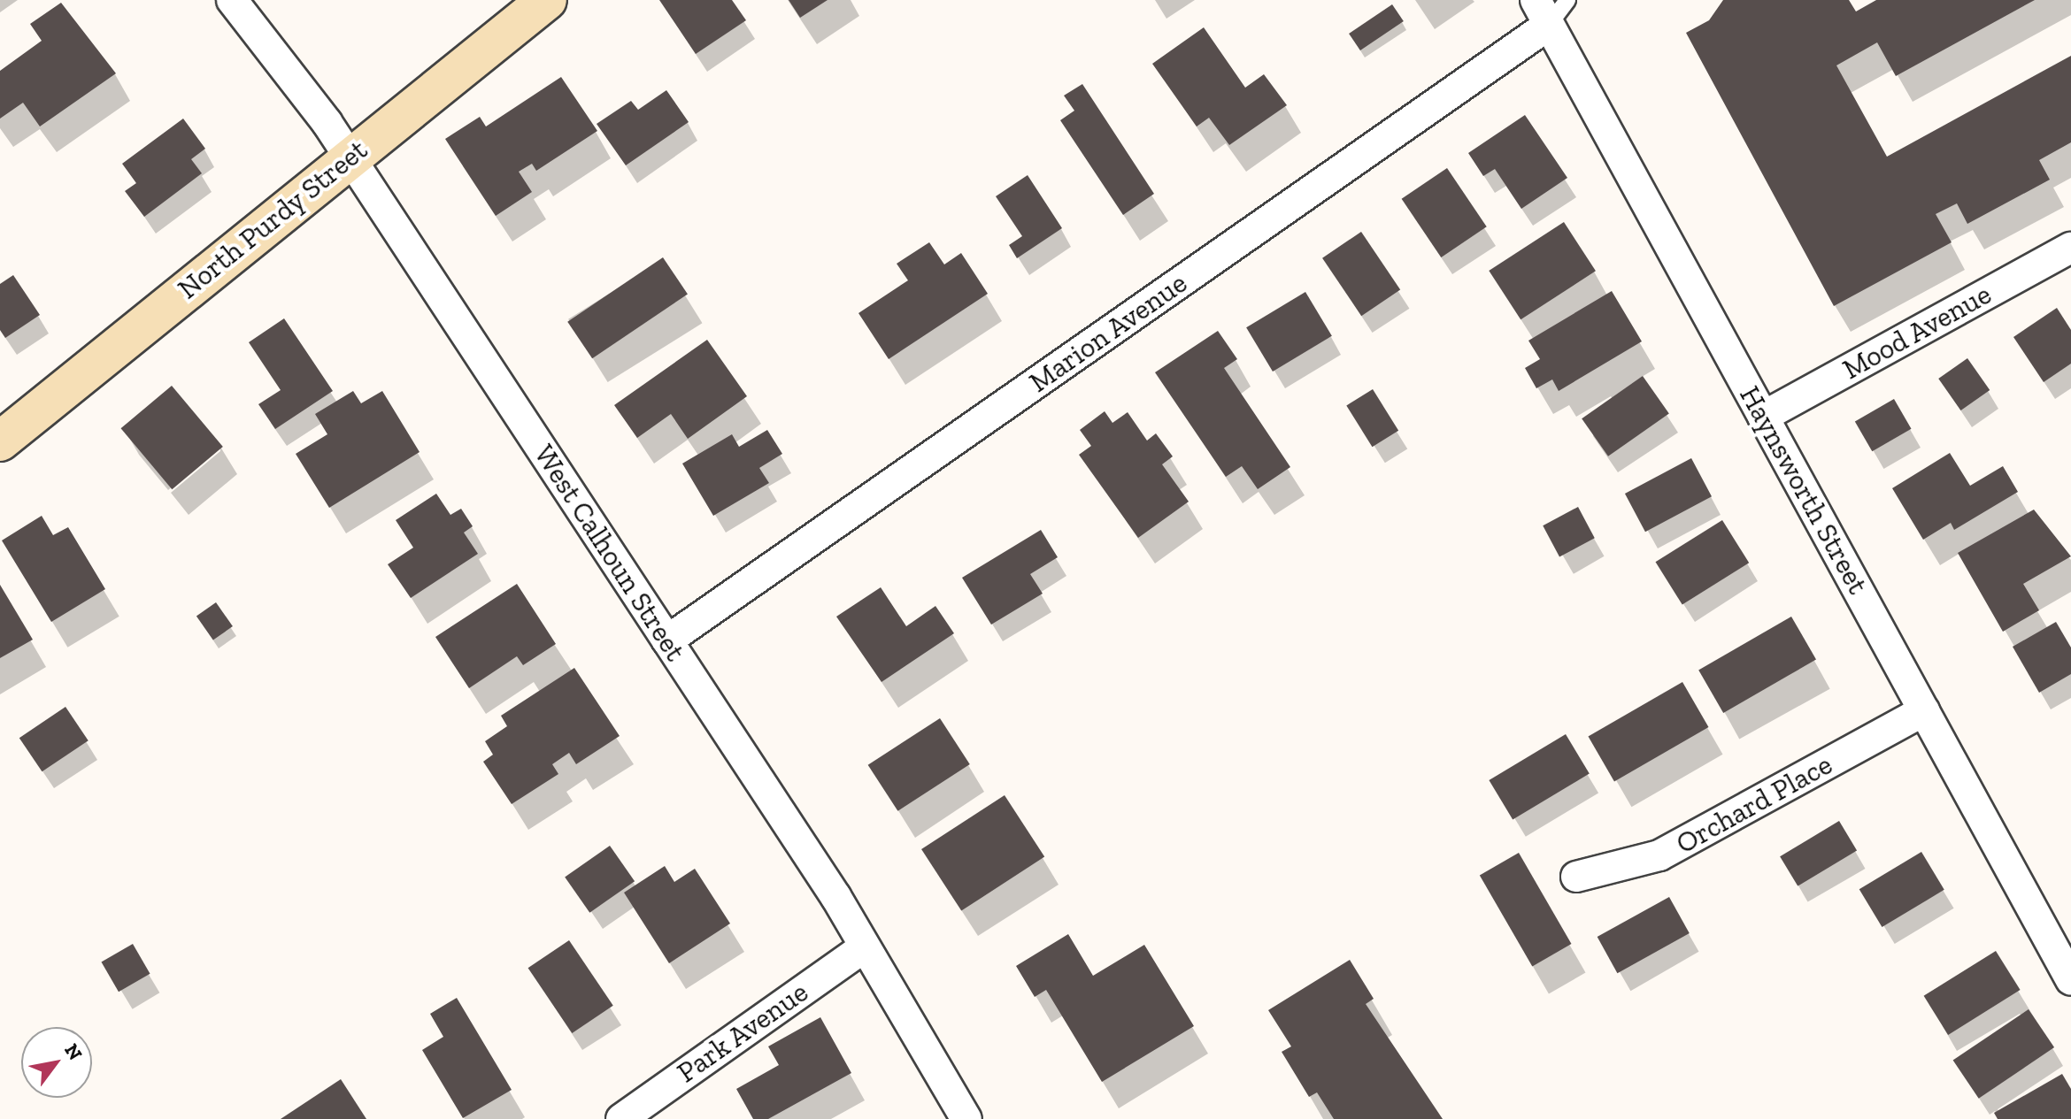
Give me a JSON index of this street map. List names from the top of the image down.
{
  "streets": {
    "street": [
      "North Purdy Street",
      "Mood Avenue",
      "Marion Avenue",
      "Haynsworth Street",
      "West Calhoun Street",
      "Orchard Place",
      "Park Avenue"
    ]
  },
  "crossings": [
    ["North Purdy Street", "West Calhoun Street"],
    ["Mood Avenue", "Haynsworth Street"],
    ["Marion Avenue", "Haynsworth Street"],
    ["Marion Avenue", "West Calhoun Street"],
    ["Haynsworth Street", "Orchard Place"],
    ["West Calhoun Street", "Park Avenue"]
  ],
  "north": "top right"
}
